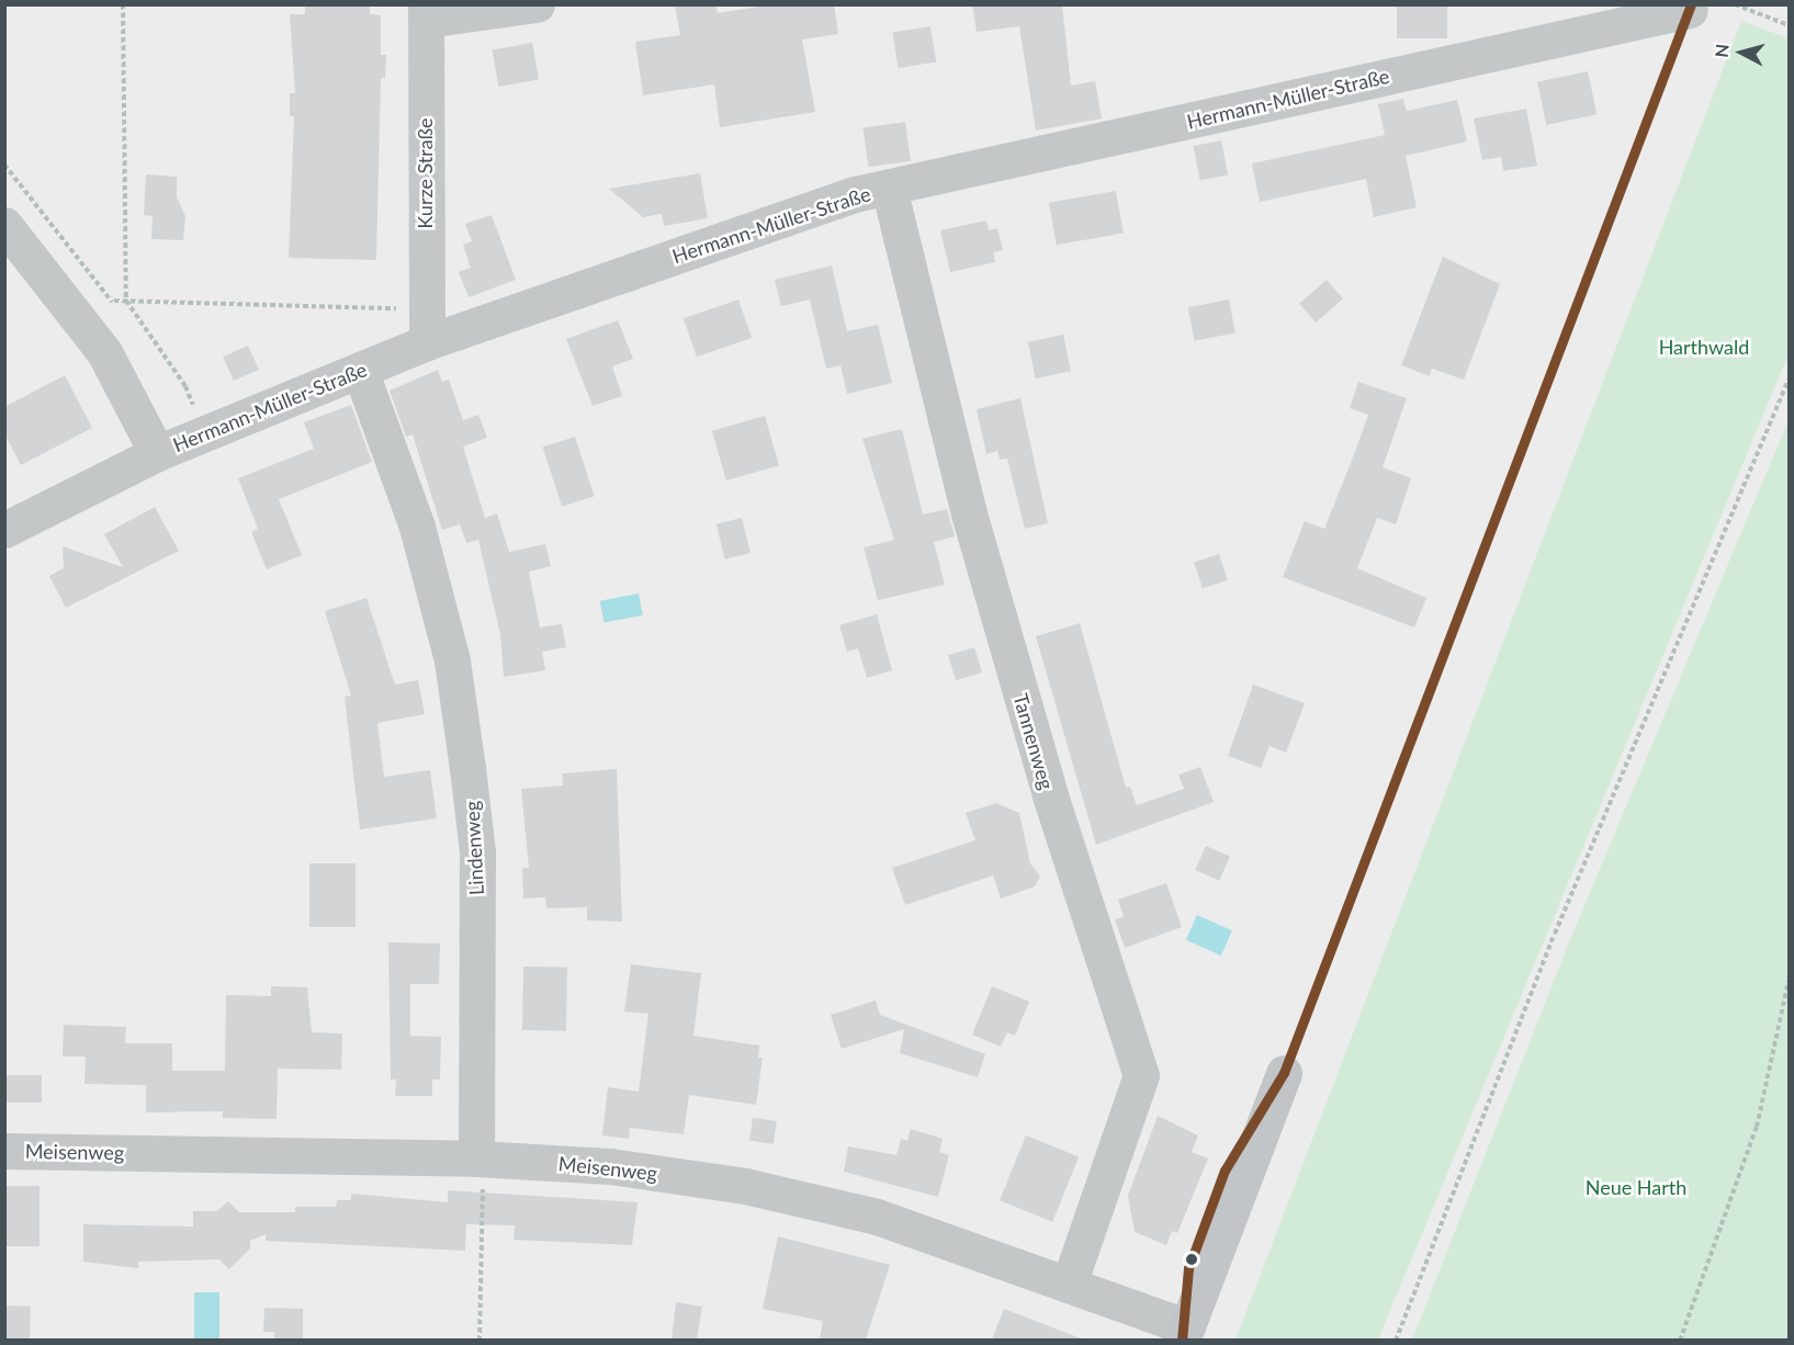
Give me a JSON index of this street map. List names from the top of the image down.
{
  "streets": {
    "street": [
      "Hermann-Müller-Straße",
      "Kurze Straße",
      "Tannenweg",
      "Lindenweg",
      "Meisenweg"
    ]
  },
  "crossings": [
    ["Hermann-Müller-Straße", "Kurze Straße"],
    ["Hermann-Müller-Straße", "Tannenweg"],
    ["Hermann-Müller-Straße", "Lindenweg"],
    ["Tannenweg", "Meisenweg"],
    ["Lindenweg", "Meisenweg"]
  ],
  "parks": ["Harthwald", "Neue Harth"],
  "north": "left"
}
